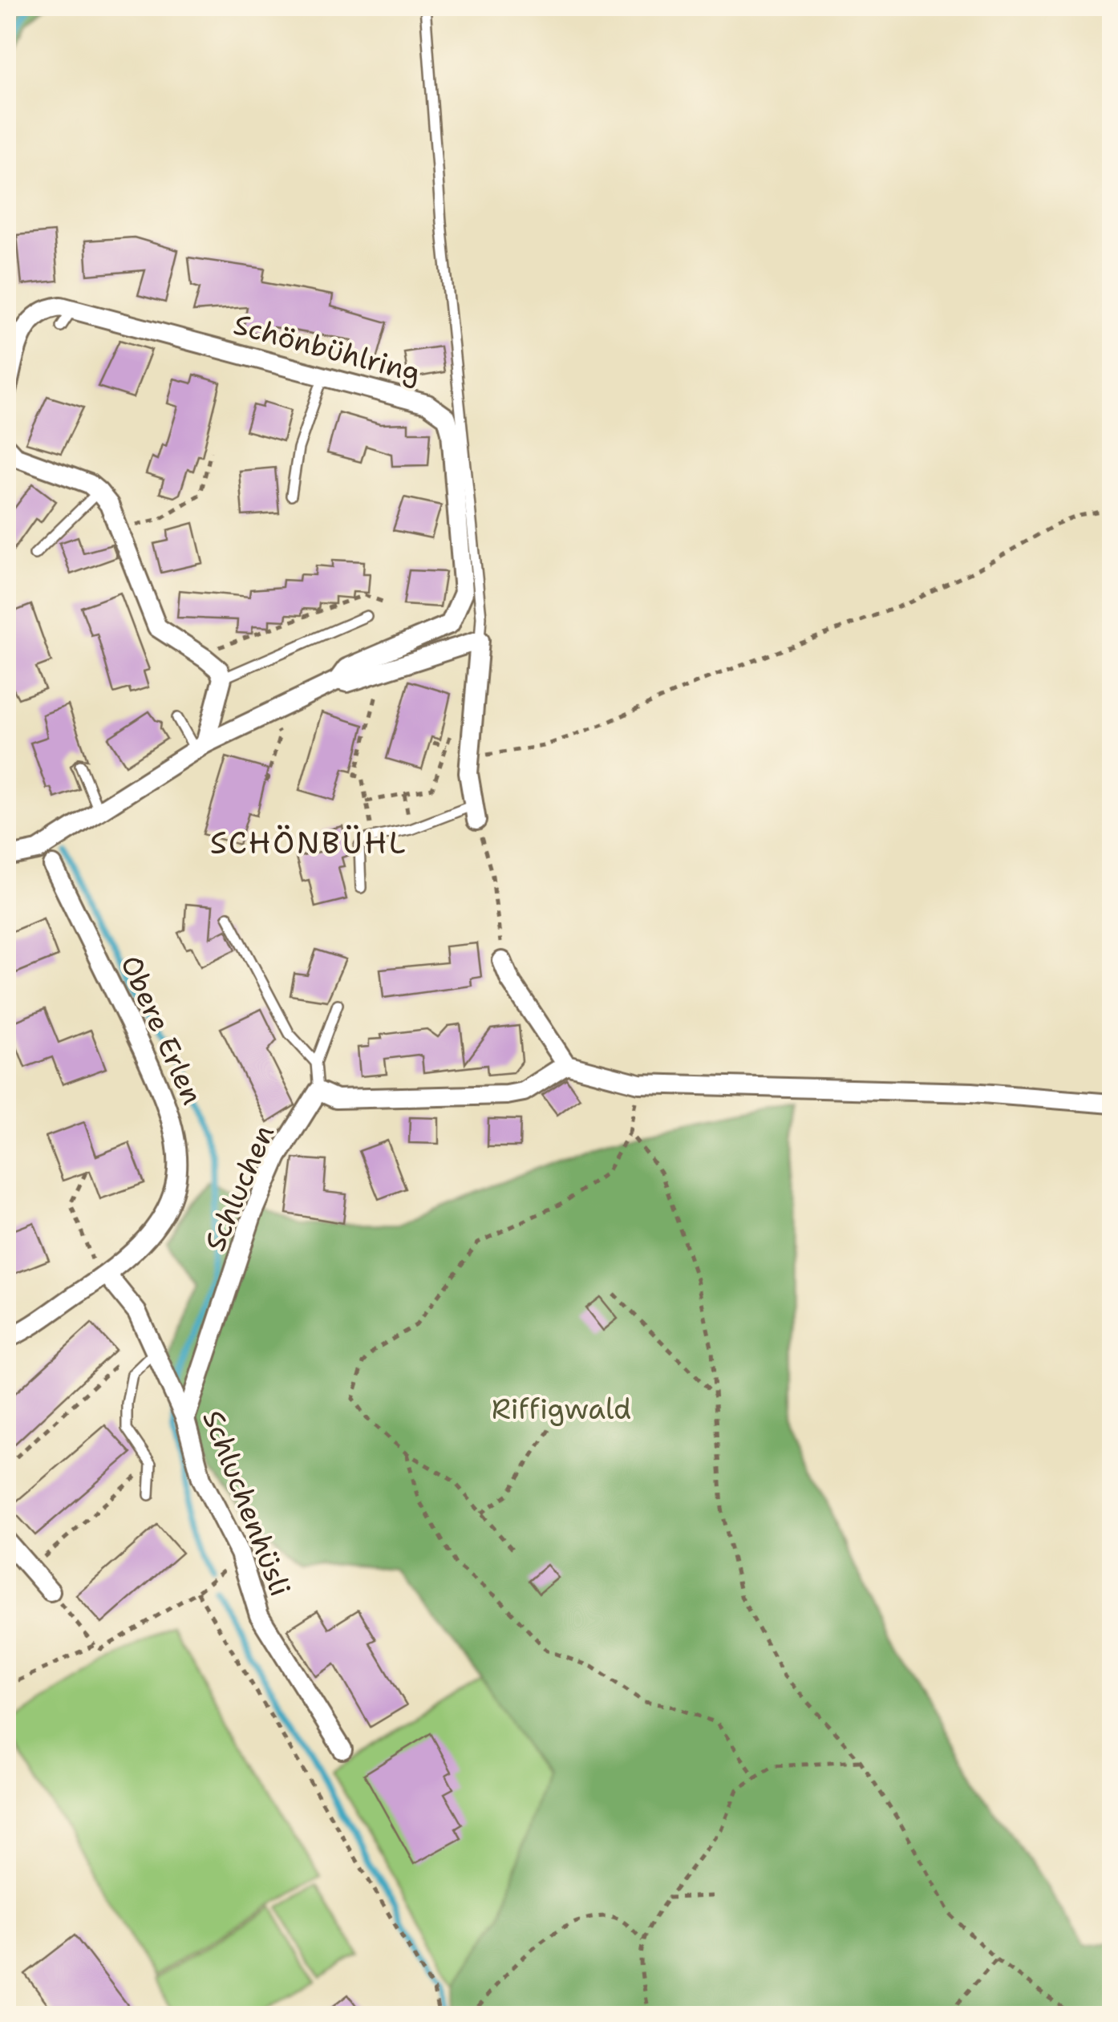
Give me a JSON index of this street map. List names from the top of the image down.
{
  "streets": {
    "street": [
      "Schönbühlring",
      "Obere Erlen",
      "Schluchen",
      "Schluchenhüsli"
    ]
  },
  "crossings": [
    ["Obere Erlen", "Schluchenhüsli"],
    ["Schluchen", "Schluchenhüsli"]
  ],
  "districts": ["SCHÖNBÜHL"],
  "parks": ["Riffigwald"]
}
